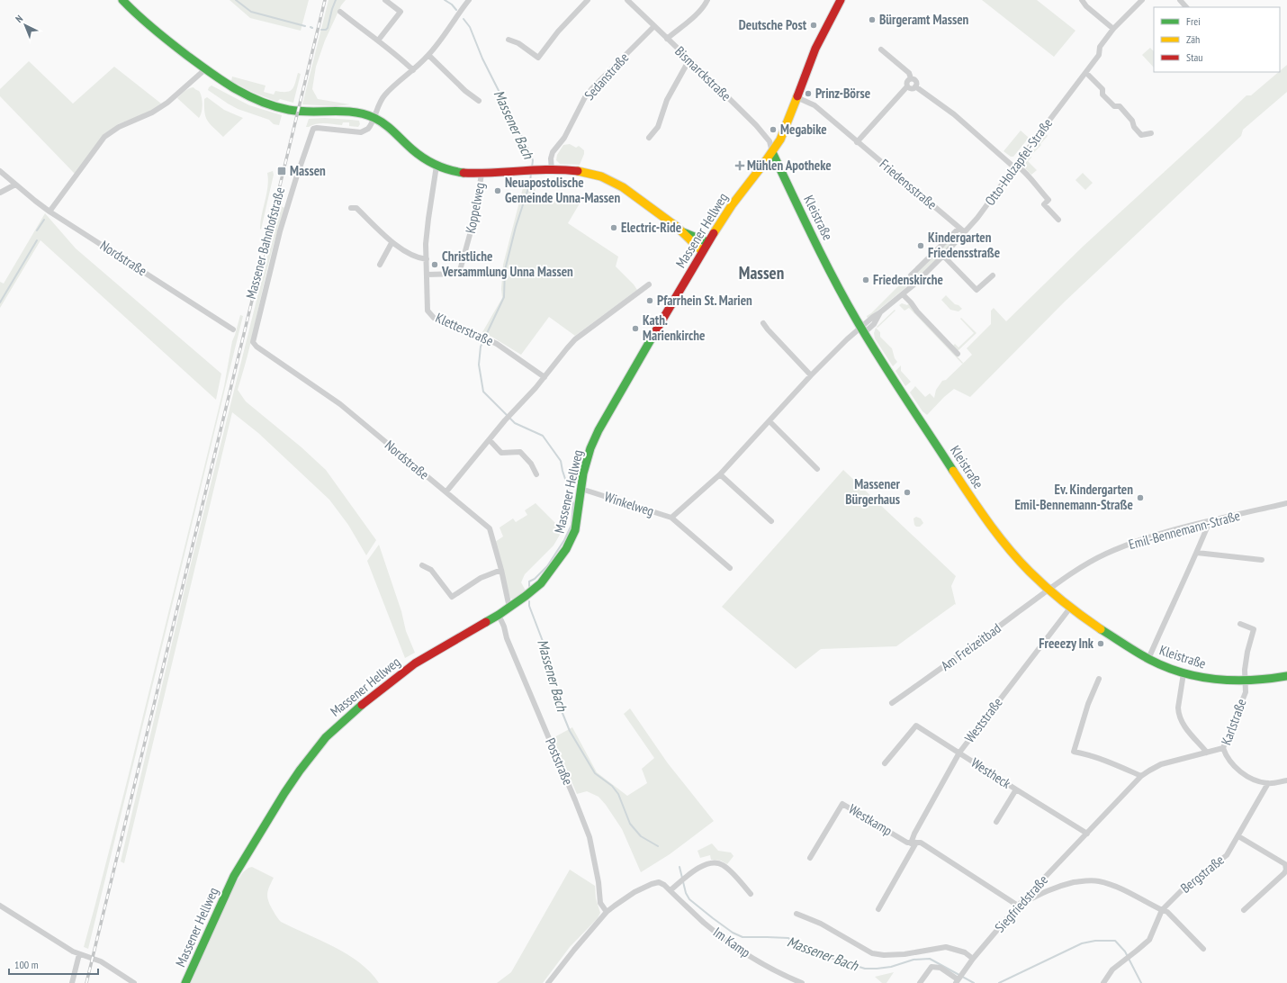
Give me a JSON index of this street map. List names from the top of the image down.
{
  "streets": {
    "main road": ["Kleistraße", "Massener Hellweg"],
    "street": [
      "Bismarckstraße",
      "Sedanstraße",
      "Otto-Holzapfel-Straße",
      "Friedensstraße",
      "Koppelweg",
      "Massener Bahnhofstraße",
      "Nordstraße",
      "Kletterstraße",
      "Winkelweg",
      "Emil-Bennemann-Straße",
      "Am Freizeitbad",
      "Weststraße",
      "Karlstraße",
      "Poststraße",
      "Westheck",
      "Westkamp",
      "Bergstraße",
      "Siegfriedstraße",
      "Im Kamp"
    ]
  },
  "crossings": [
    ["Bismarckstraße", "Sedanstraße"],
    ["Bismarckstraße", "Kleistraße"],
    ["Bismarckstraße", "Massener Hellweg"],
    ["Otto-Holzapfel-Straße", "Friedensstraße"],
    ["Otto-Holzapfel-Straße", "Kleistraße"],
    ["Otto-Holzapfel-Straße", "Winkelweg"],
    ["Friedensstraße", "Massener Hellweg"],
    ["Koppelweg", "Kletterstraße"],
    ["Kleistraße", "Massener Hellweg"],
    ["Kleistraße", "Winkelweg"],
    ["Kleistraße", "Emil-Bennemann-Straße"],
    ["Kleistraße", "Am Freizeitbad"],
    ["Kleistraße", "Weststraße"],
    ["Kleistraße", "Karlstraße"],
    ["Massener Hellweg", "Nordstraße"],
    ["Massener Hellweg", "Poststraße"],
    ["Massener Bahnhofstraße", "Nordstraße"],
    ["Emil-Bennemann-Straße", "Am Freizeitbad"],
    ["Weststraße", "Westheck"],
    ["Weststraße", "Westkamp"],
    ["Karlstraße", "Bergstraße"],
    ["Karlstraße", "Siegfriedstraße"],
    ["Poststraße", "Im Kamp"],
    ["Westheck", "Siegfriedstraße"],
    ["Westkamp", "Siegfriedstraße"]
  ],
  "districts": ["Massen"],
  "water": ["Massener Bach"],
  "places": {
    "other": [
      "Bürgeramt Massen",
      "Deutsche Post",
      "Prinz-Börse",
      "Megabike",
      "Neuapostolische Gemeinde Unna-Massen",
      "Electric-Ride",
      "Kindergarten Friedensstraße",
      "Christliche Versammlung Unna Massen",
      "Friedenskirche",
      "Pfarrhein St. Marien",
      "Kath. Marienkirche",
      "Massener Bürgerhaus",
      "Ev. Kindergarten Emil-Bennemann-Straße",
      "Freeezy Ink"
    ],
    "health": ["Mühlen Apotheke"],
    "transit": ["Massen"]
  },
  "legend": ["Frei", "Zäh", "Stau"],
  "scale_bar": "100 m",
  "north": "top left"
}
